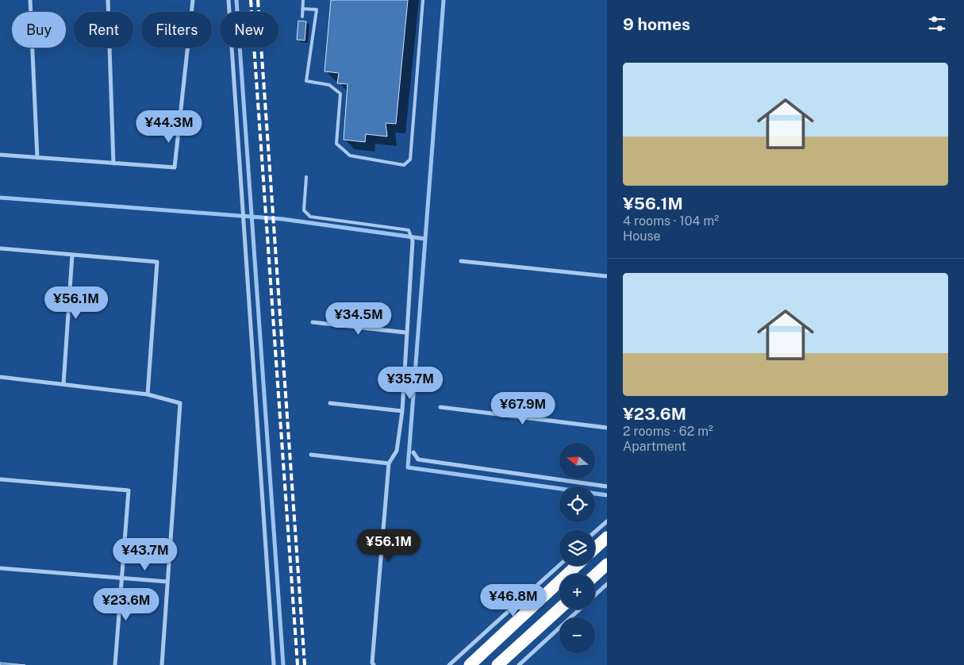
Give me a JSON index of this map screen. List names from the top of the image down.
{
  "north": "left",
  "page": {
    "heading": "9 homes",
    "chip": [
      "Buy",
      "Rent",
      "Filters",
      "New"
    ],
    "list": [
      {
        "name": "¥56.1M",
        "note": "4 rooms · 104 m² · House"
      },
      {
        "name": "¥23.6M",
        "note": "2 rooms · 62 m² · Apartment"
      }
    ],
    "price": [
      "¥44.3M",
      "¥56.1M",
      "¥34.5M",
      "¥35.7M",
      "¥67.9M",
      "¥56.1M",
      "¥43.7M",
      "¥46.8M",
      "¥23.6M"
    ],
    "map_buttons": ["+", "−"]
  }
}
